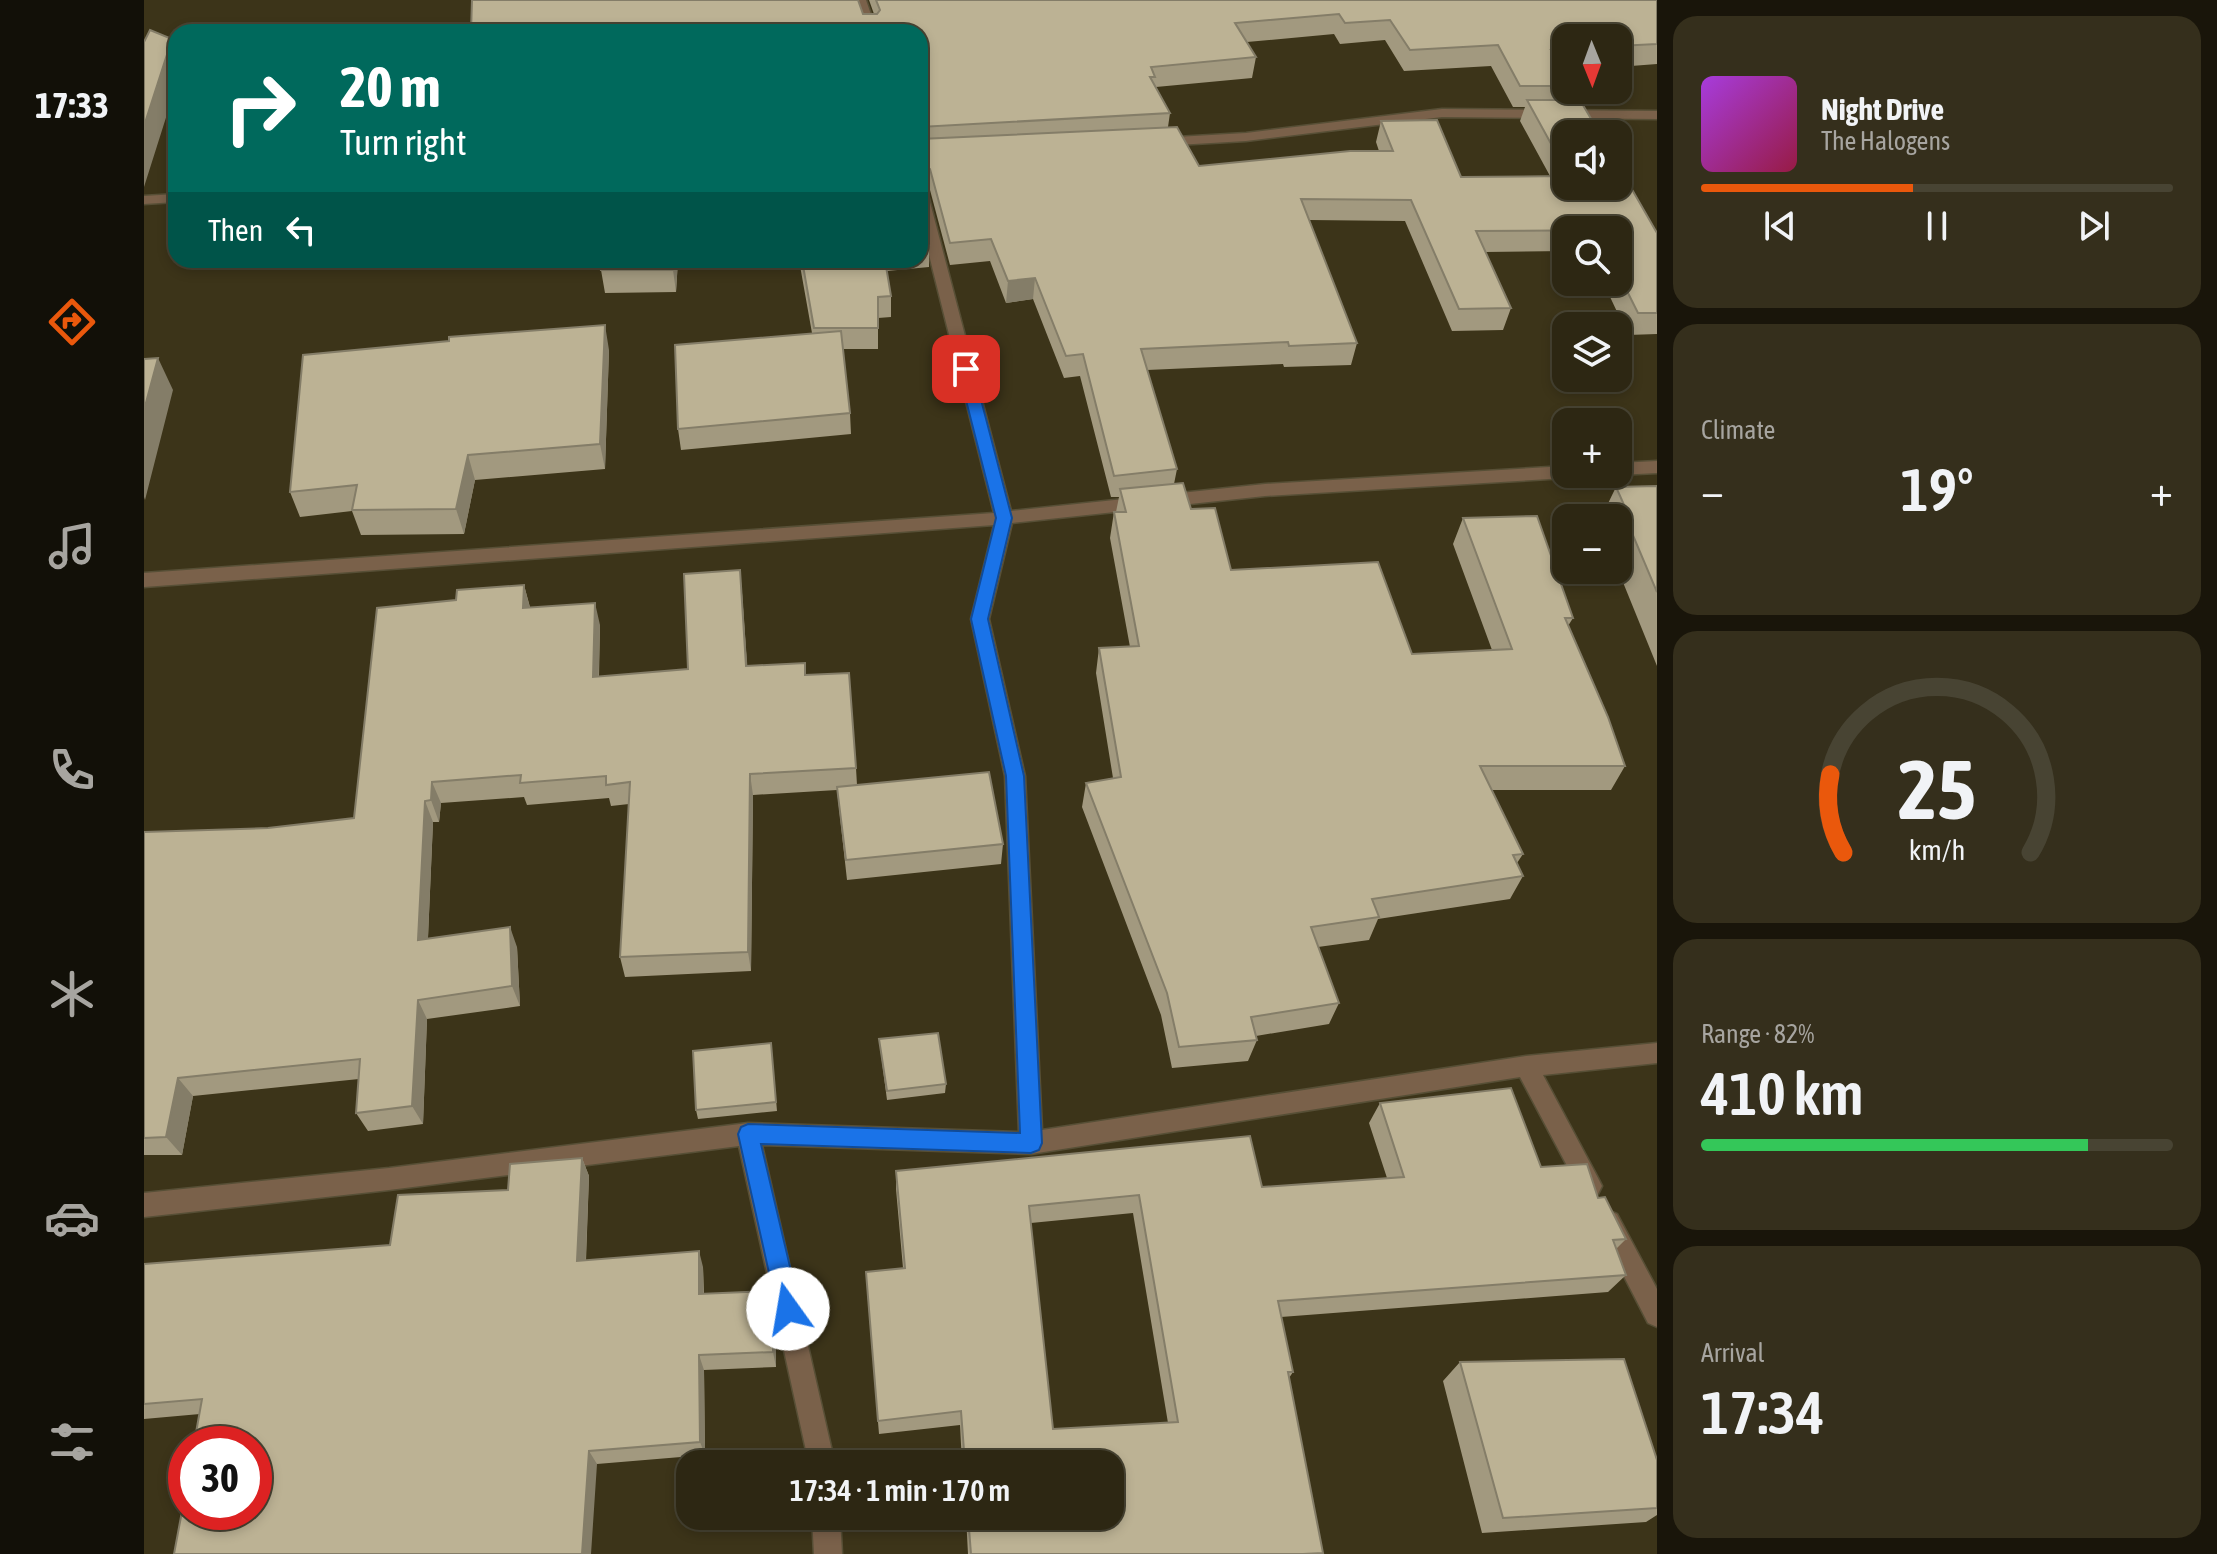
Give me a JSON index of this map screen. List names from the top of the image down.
{
  "north": "bottom",
  "page": {
    "tabs": "17:33",
    "map_buttons": ["+", "−"],
    "turn": ["20 m", "Turn right"],
    "song": ["Night Drive", "The Halogens"],
    "then": "Then",
    "tile": [
      "Climate",
      ["Range · 82%", "410 km"],
      ["Arrival", "17:34"]
    ],
    "heat": ["−", "19°", "+"],
    "limit": "30",
    "trip": "17:34 · 1 min · 170 m",
    "gauge": ["25", "km/h"]
  }
}
